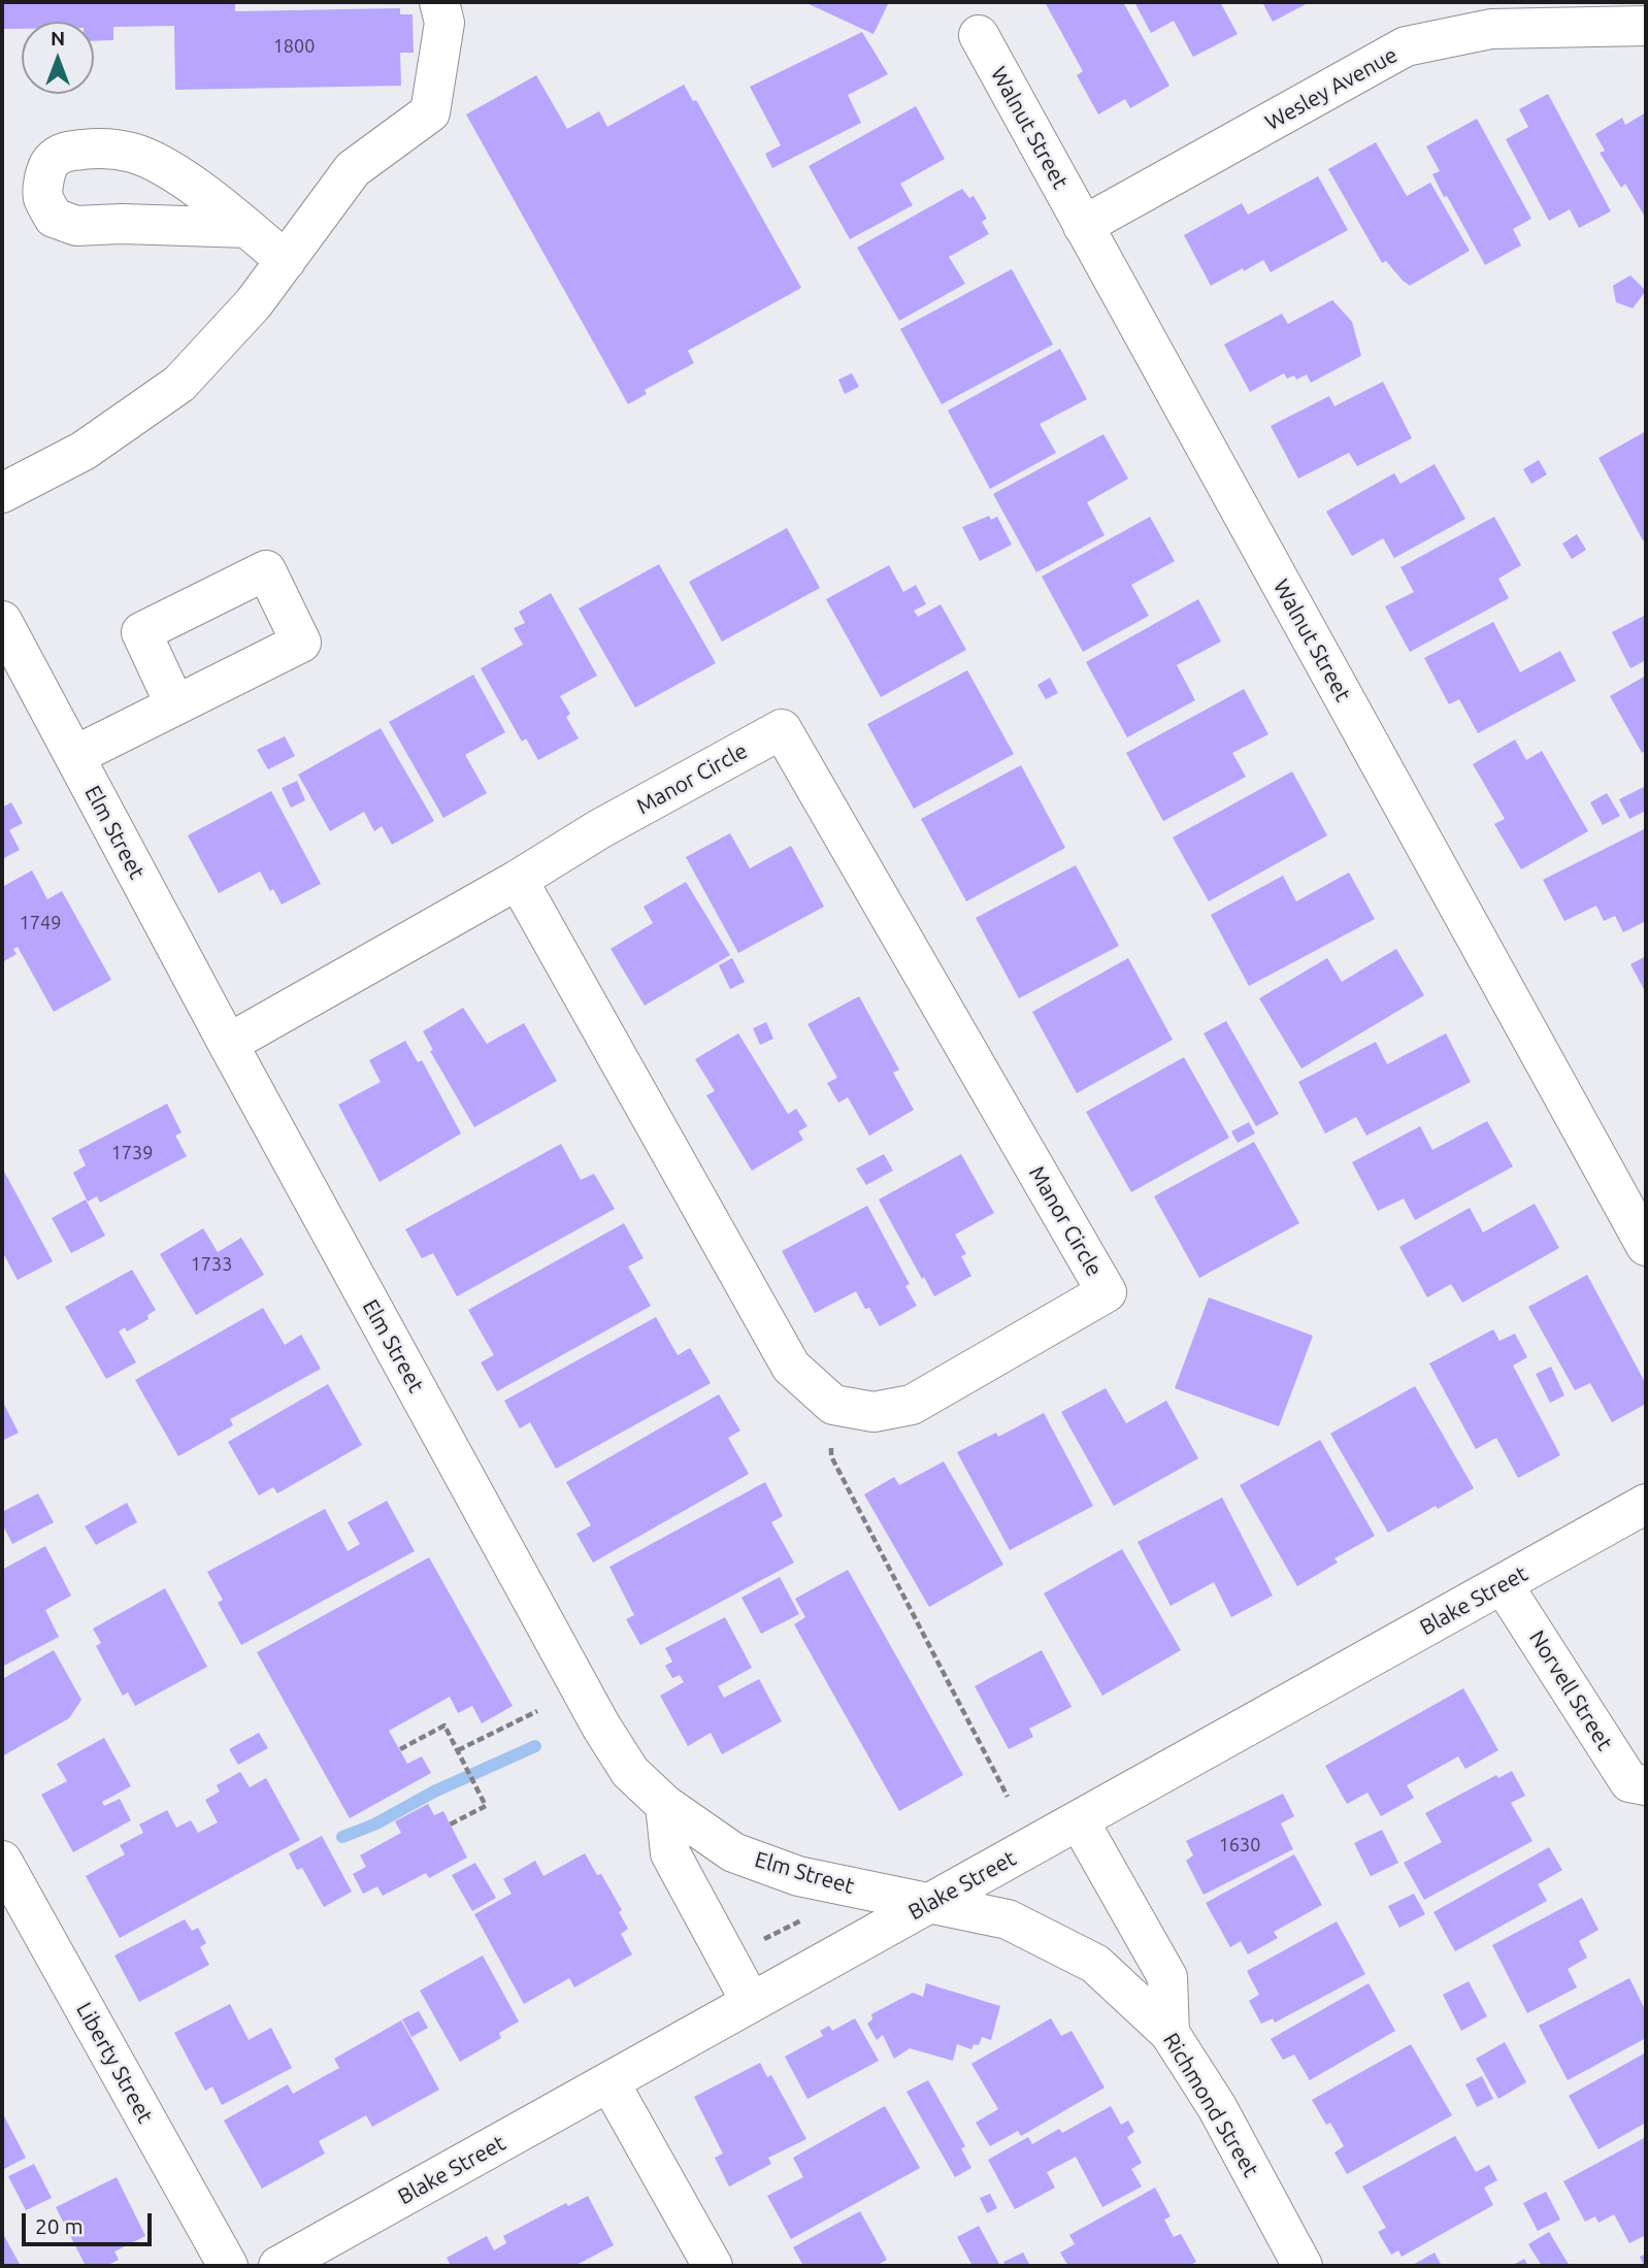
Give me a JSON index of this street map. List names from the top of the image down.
{
  "streets": {
    "street": [
      "Wesley Avenue",
      "Walnut Street",
      "Manor Circle",
      "Elm Street",
      "Blake Street",
      "Norvell Street",
      "Liberty Street",
      "Richmond Street"
    ]
  },
  "crossings": [
    ["Wesley Avenue", "Walnut Street"],
    ["Manor Circle", "Elm Street"],
    ["Elm Street", "Blake Street"],
    ["Elm Street", "Richmond Street"],
    ["Blake Street", "Norvell Street"],
    ["Blake Street", "Richmond Street"]
  ],
  "house_numbers": [
    "1800",
    "1749",
    "1739",
    "1733",
    "1630"
  ],
  "scale_bar": "20 m",
  "north": "top"
}
